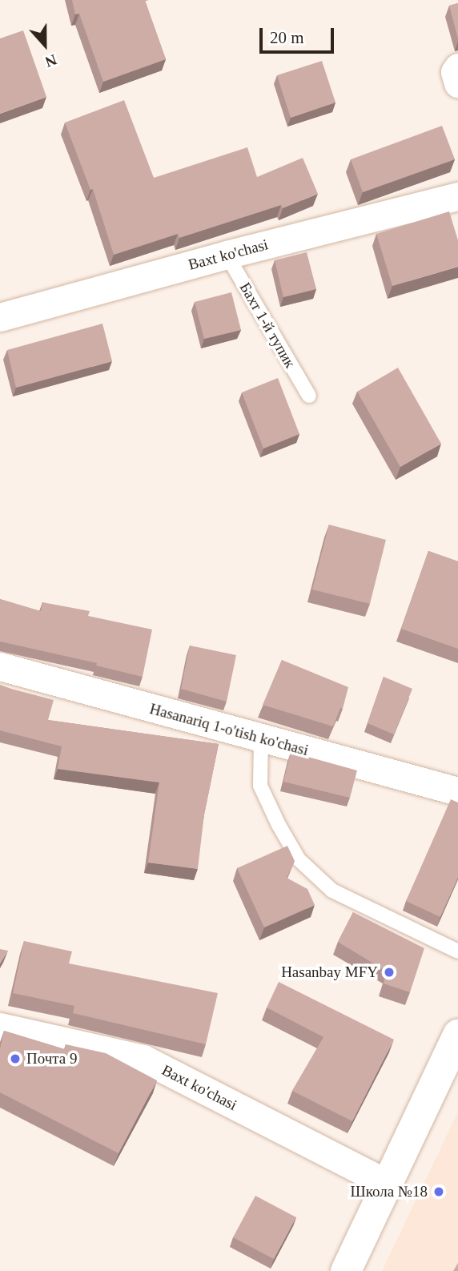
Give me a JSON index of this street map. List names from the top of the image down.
{
  "streets": {
    "street": ["Baxt ko'chasi", "Hasanariq 1-o'tish ko'chasi"],
    "lane": ["Бахт 1-й тупик"]
  },
  "crossings": [
    ["Baxt ko'chasi", "Бахт 1-й тупик"]
  ],
  "places": ["Hasanbay MFY", "Почта 9", "Школа №18"],
  "scale_bar": "20 m",
  "north": "bottom"
}
